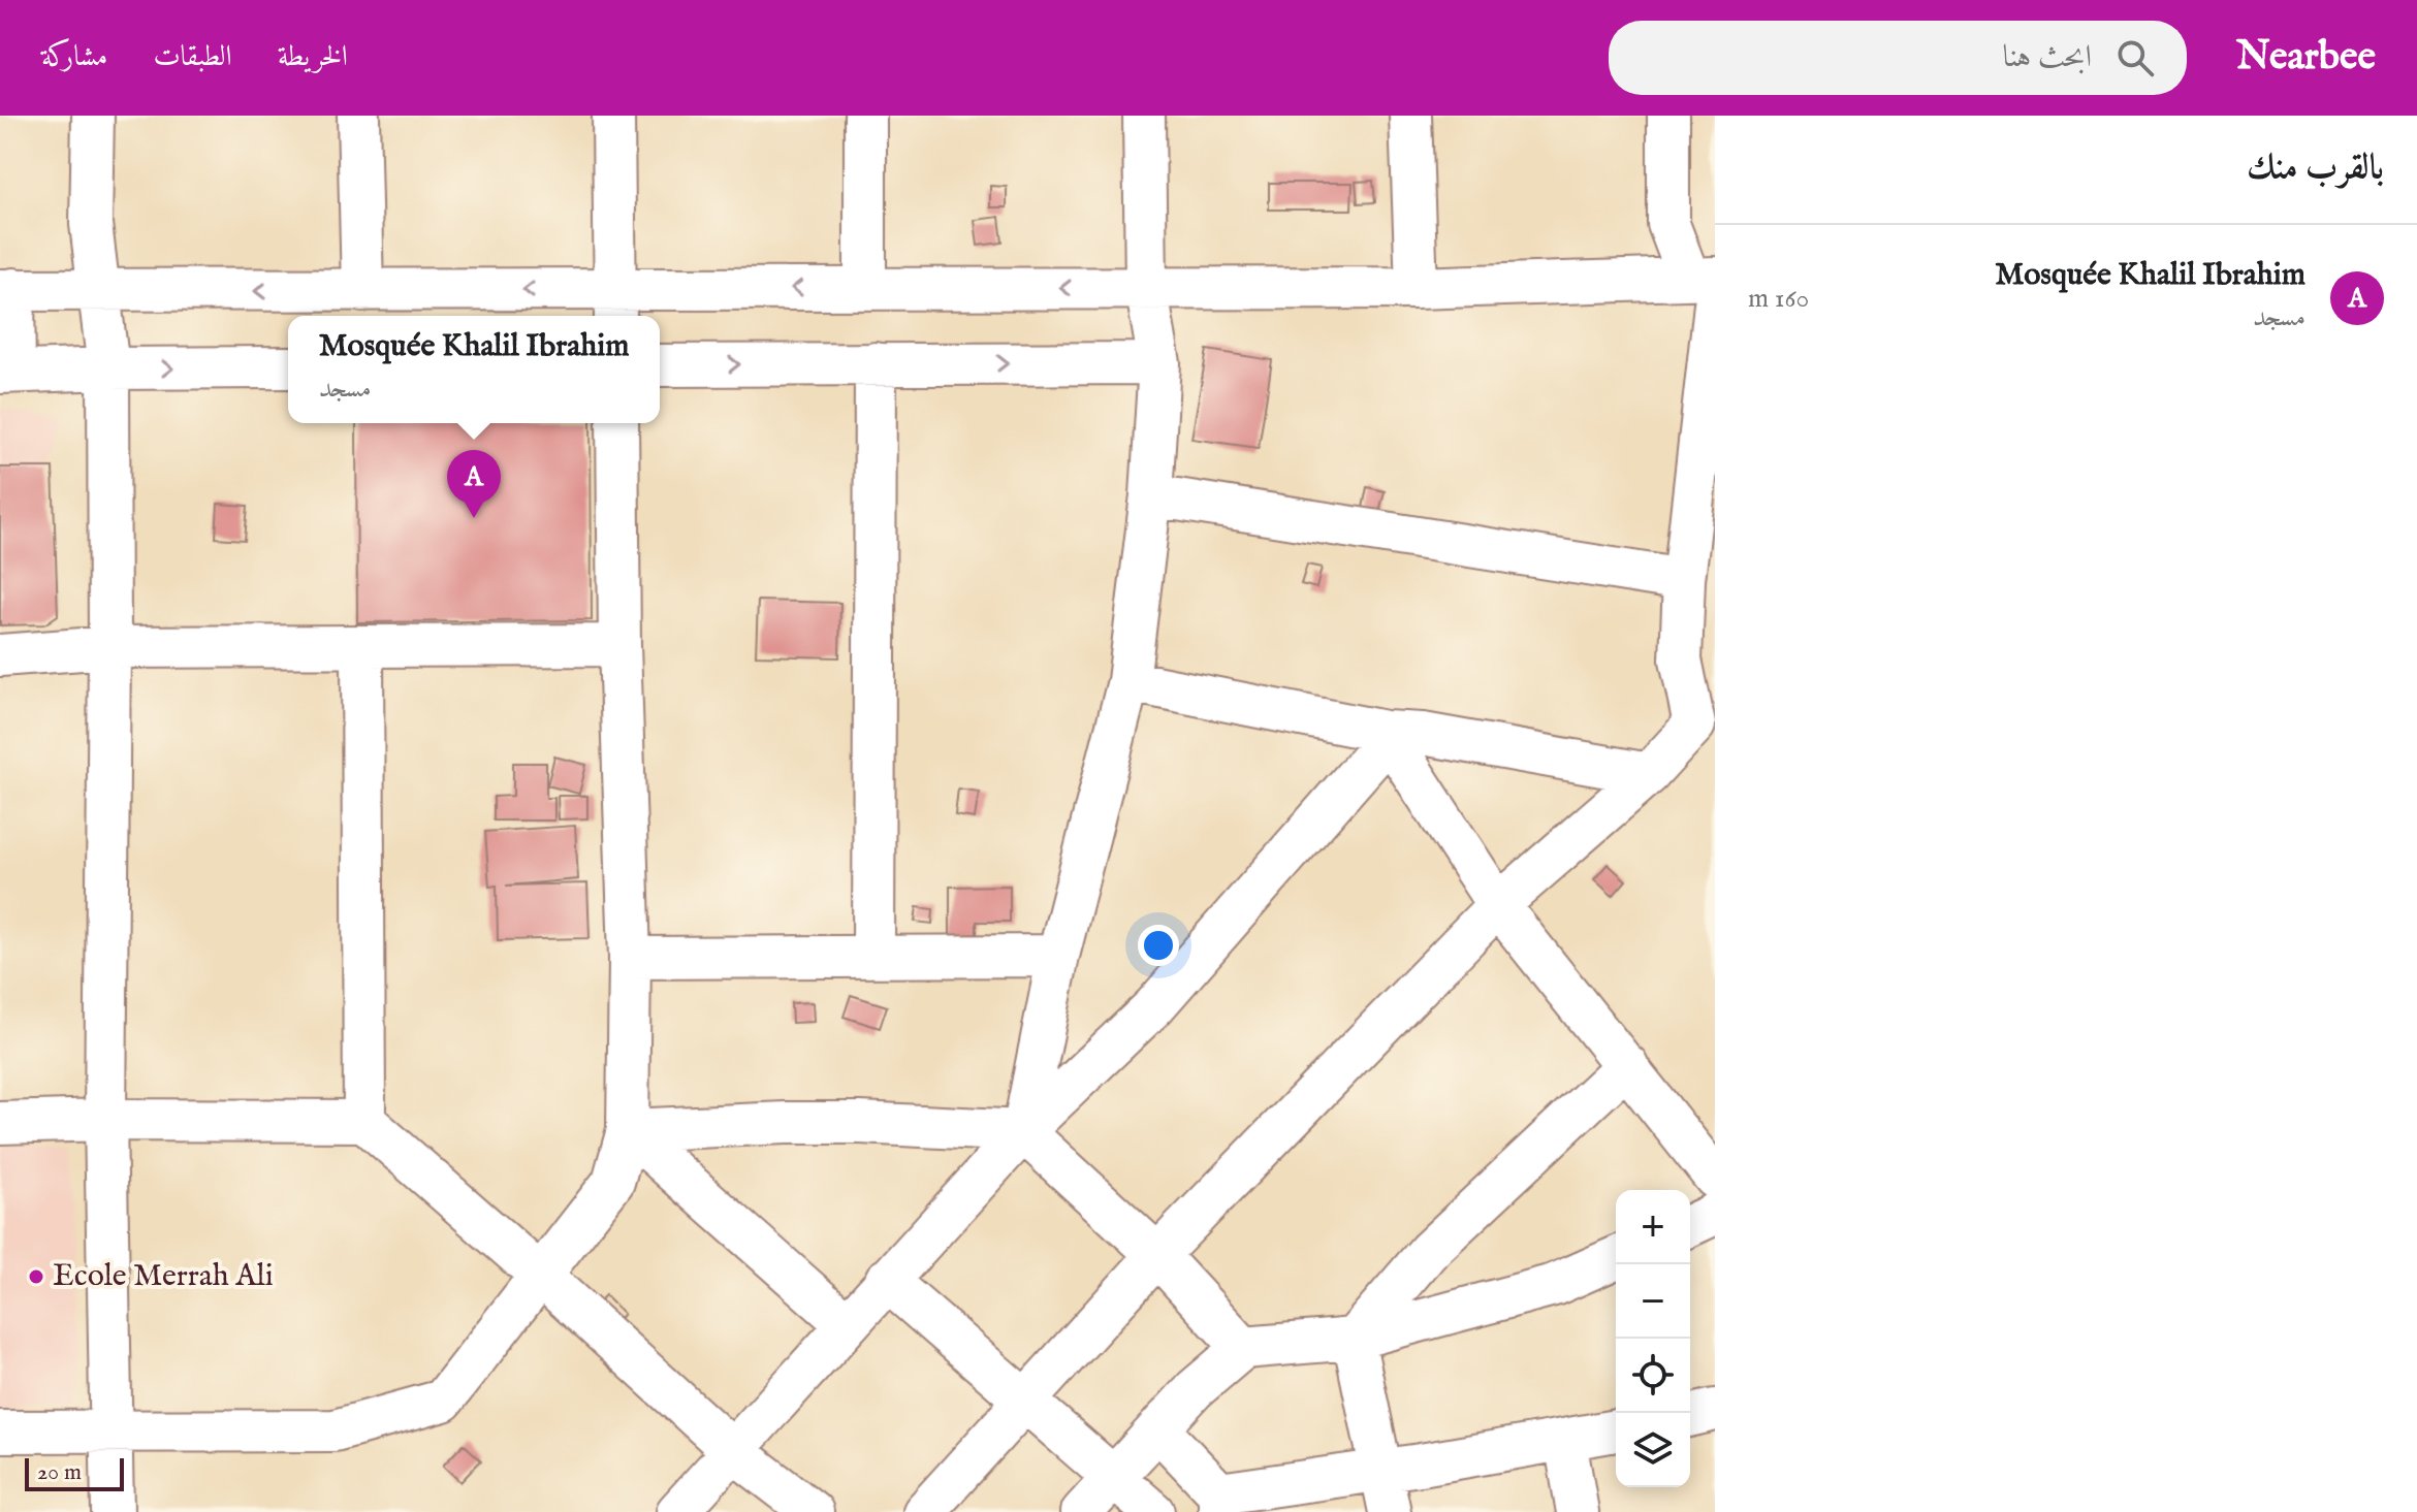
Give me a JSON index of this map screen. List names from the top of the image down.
{
  "places": ["Ecole Merrah Ali"],
  "scale_bar": "20 m",
  "page": {
    "header": "Nearbee",
    "search": "ابحث هنا",
    "nav": ["الخريطة", "الطبقات", "مشاركة"],
    "heading": "بالقرب منك",
    "list": [
      {
        "mark": "A",
        "name": "Mosquée Khalil Ibrahim",
        "note": "مسجد",
        "value": "160 m"
      }
    ],
    "popup": ["Mosquée Khalil Ibrahim", "مسجد"],
    "pins": "A",
    "map_buttons": ["+", "−"],
    "scale": "20 m"
  }
}
